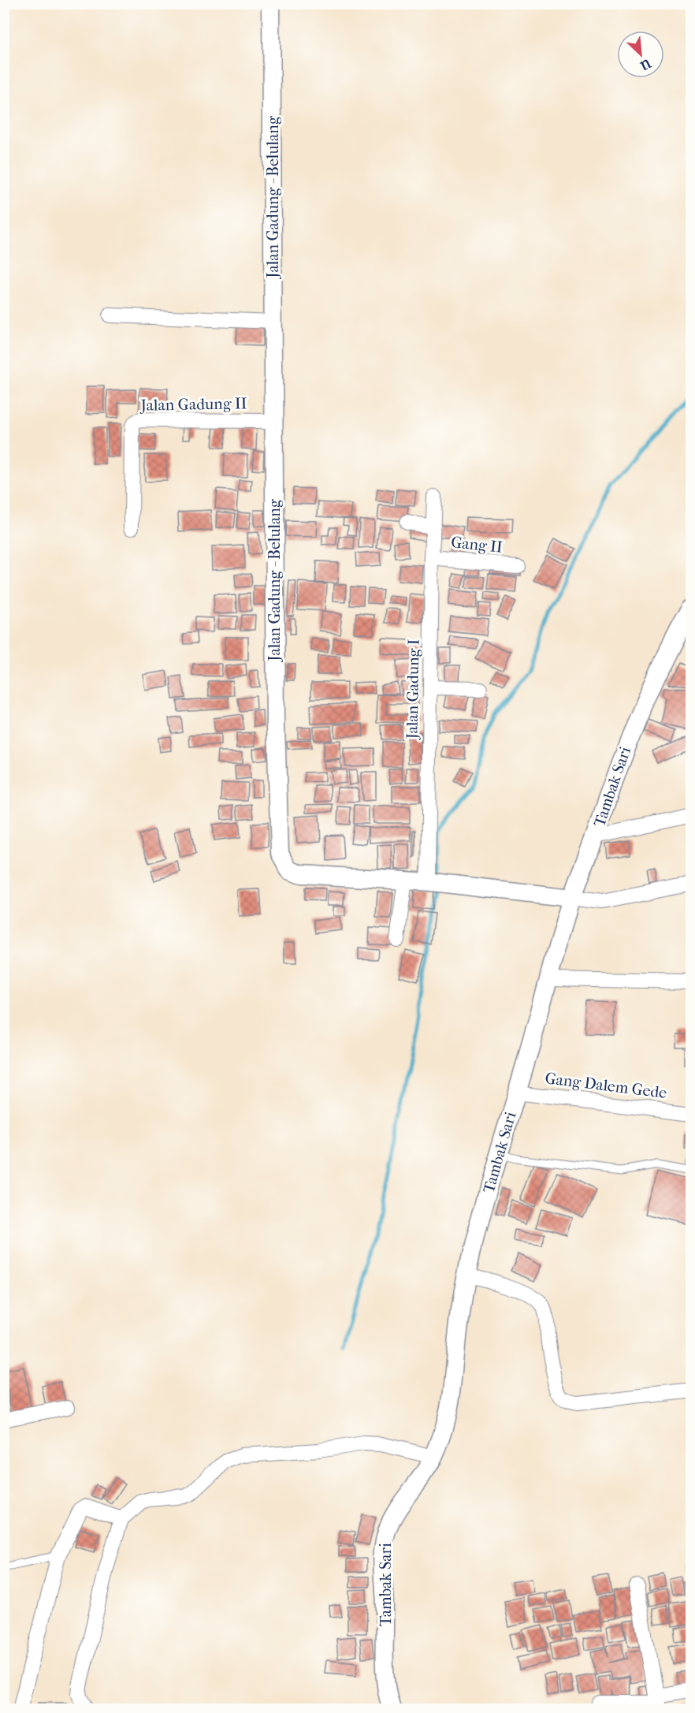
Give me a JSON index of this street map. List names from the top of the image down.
{
  "streets": {
    "street": [
      "Jalan Gadung - Belulang",
      "Jalan Gadung II",
      "Gang II",
      "Jalan Gadung I",
      "Tambak Sari",
      "Gang Dalem Gede"
    ]
  },
  "crossings": [
    ["Jalan Gadung - Belulang", "Jalan Gadung II"],
    ["Jalan Gadung - Belulang", "Jalan Gadung I"],
    ["Jalan Gadung - Belulang", "Tambak Sari"],
    ["Gang II", "Jalan Gadung I"],
    ["Tambak Sari", "Gang Dalem Gede"]
  ],
  "north": "bottom right"
}
